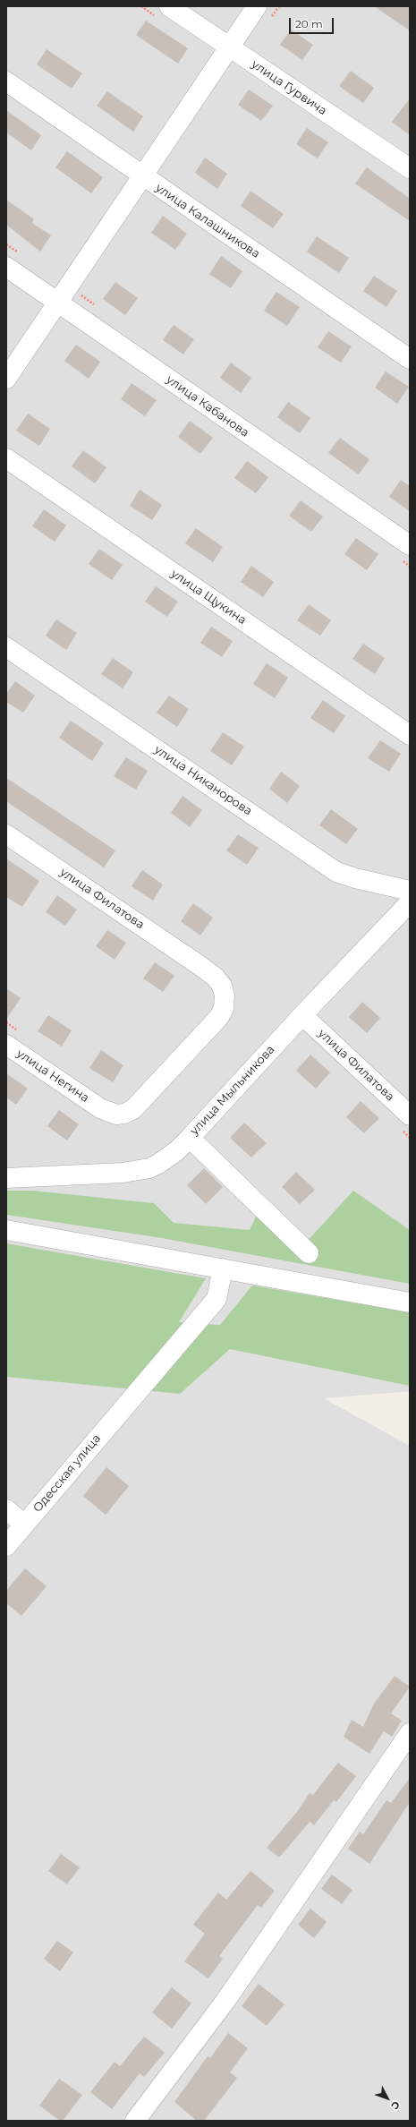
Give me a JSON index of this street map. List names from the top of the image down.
{
  "streets": {
    "street": [
      "улица Гурвича",
      "улица Калашникова",
      "улица Кабанова",
      "улица Щукина",
      "улица Никанорова",
      "улица Филатова",
      "улица Негина",
      "улица Мыльникова",
      "Одесская улица"
    ]
  },
  "crossings": [
    ["улица Филатова", "улица Негина"],
    ["улица Филатова", "улица Мыльникова"]
  ],
  "scale_bar": "20 m",
  "north": "bottom right"
}
